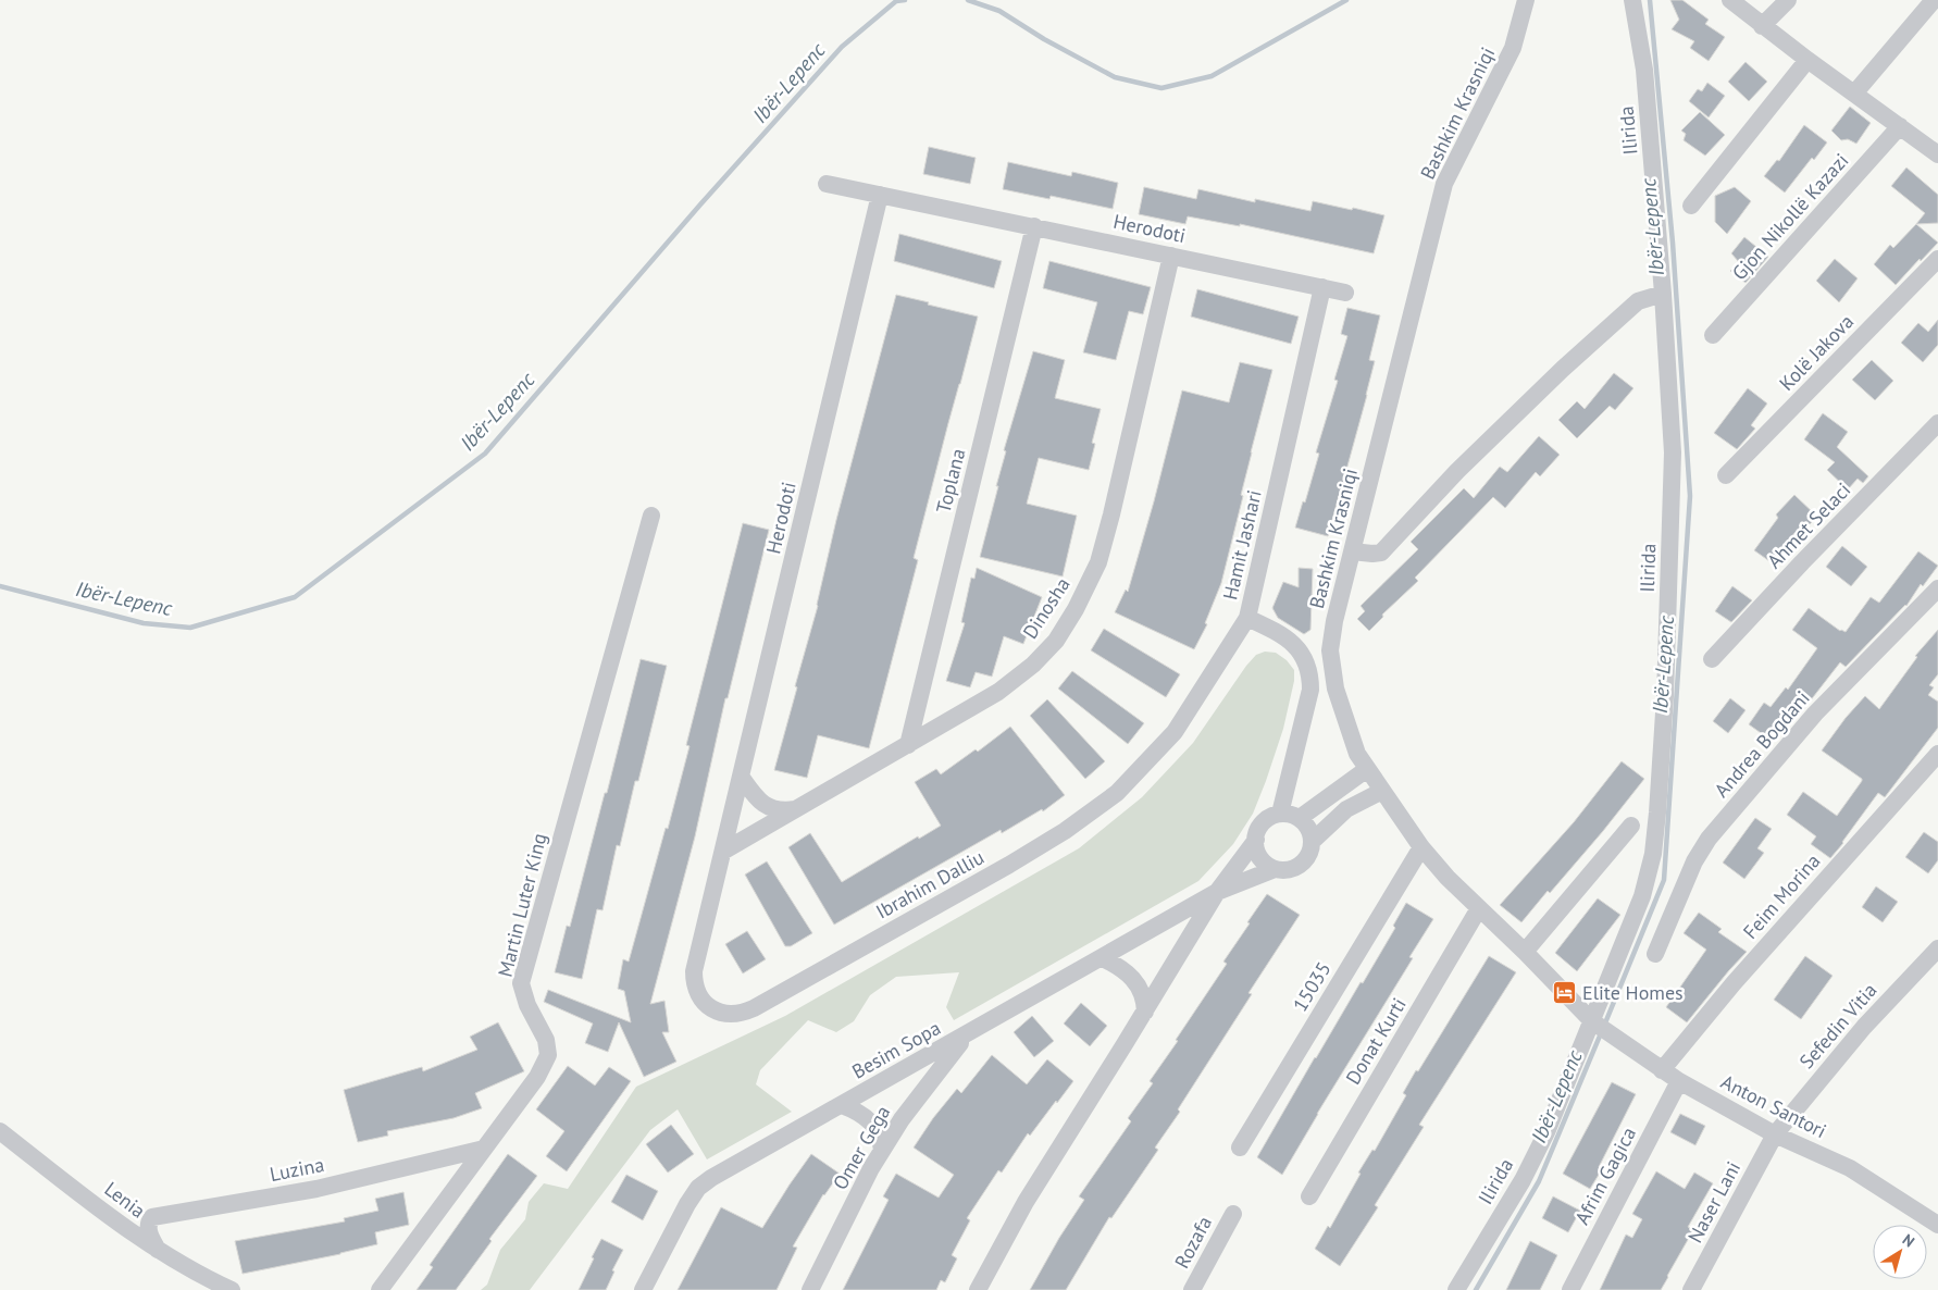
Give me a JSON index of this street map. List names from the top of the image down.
{
  "streets": {
    "street": [
      "Bashkim Krasniqi",
      "Ilirida",
      "Gjon Nikollë Kazazi",
      "Herodoti",
      "Kolë Jakova",
      "Toplana",
      "Ahmet Selaci",
      "Hamit Jashari",
      "Dinosha",
      "Andrea Bogdani",
      "Ibrahim Dalliu",
      "Feim Morina",
      "Martin Luter King",
      "15035",
      "Sefedin Vitia",
      "Donat Kurti",
      "Besim Sopa",
      "Anton Santori",
      "Omer Gega",
      "Luzina",
      "Afrim Gagica",
      "Lenia",
      "Naser Lani",
      "Rozafa"
    ]
  },
  "crossings": [
    ["Bashkim Krasniqi", "Ilirida"],
    ["Bashkim Krasniqi", "15035"],
    ["Bashkim Krasniqi", "Donat Kurti"],
    ["Bashkim Krasniqi", "Besim Sopa"],
    ["Bashkim Krasniqi", "Anton Santori"],
    ["Ilirida", "Anton Santori"],
    ["Herodoti", "Toplana"],
    ["Herodoti", "Hamit Jashari"],
    ["Herodoti", "Dinosha"],
    ["Herodoti", "Ibrahim Dalliu"],
    ["Toplana", "Dinosha"],
    ["Hamit Jashari", "Ibrahim Dalliu"],
    ["Hamit Jashari", "Besim Sopa"],
    ["Dinosha", "Ibrahim Dalliu"],
    ["Feim Morina", "Anton Santori"],
    ["Martin Luter King", "Luzina"],
    ["Sefedin Vitia", "Anton Santori"],
    ["Sefedin Vitia", "Naser Lani"],
    ["Besim Sopa", "Omer Gega"],
    ["Anton Santori", "Afrim Gagica"],
    ["Anton Santori", "Naser Lani"],
    ["Luzina", "Lenia"]
  ],
  "water": ["Ibër-Lepenc"],
  "places": {
    "hotel": ["Elite Homes"]
  },
  "north": "top right"
}
